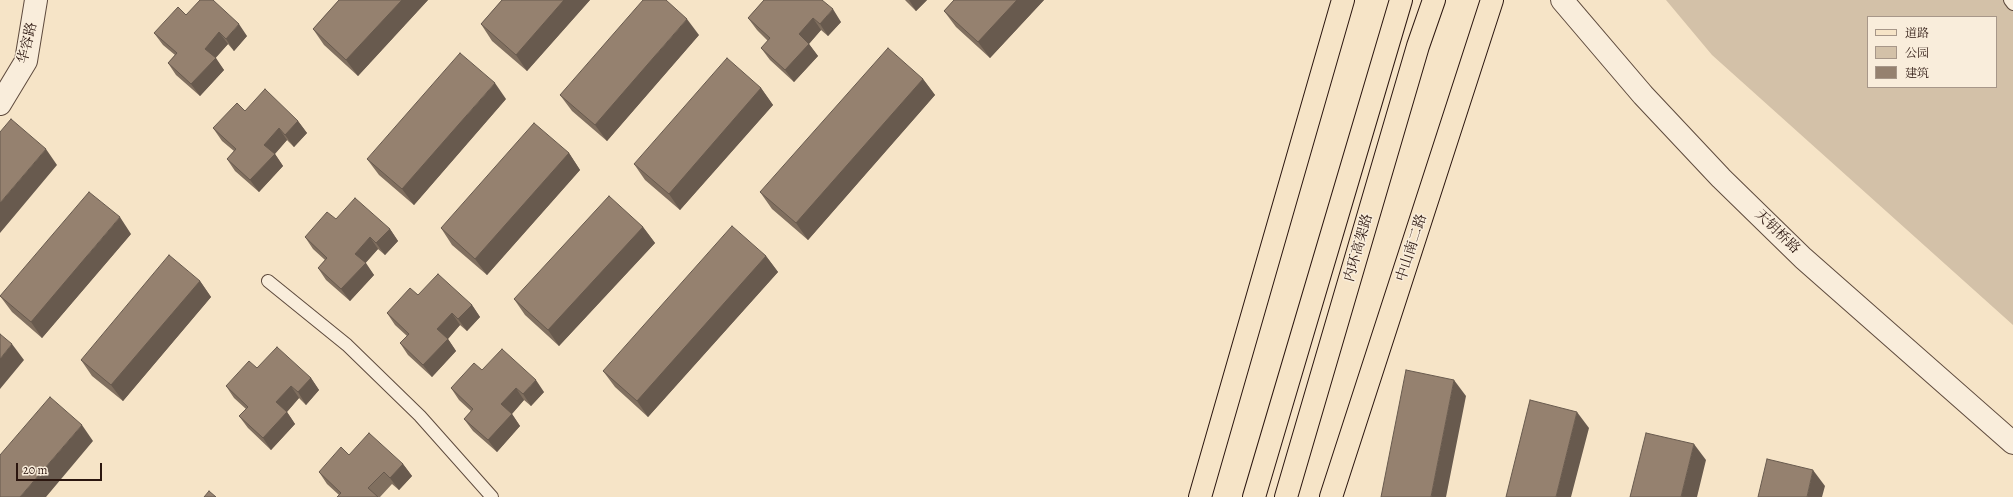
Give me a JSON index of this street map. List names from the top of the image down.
{
  "streets": {
    "main road": ["内环高架路", "中山南二路"],
    "street": ["华容路", "天钥桥路"]
  },
  "legend": ["道路", "公园", "建筑"],
  "scale_bar": "20 m"
}
